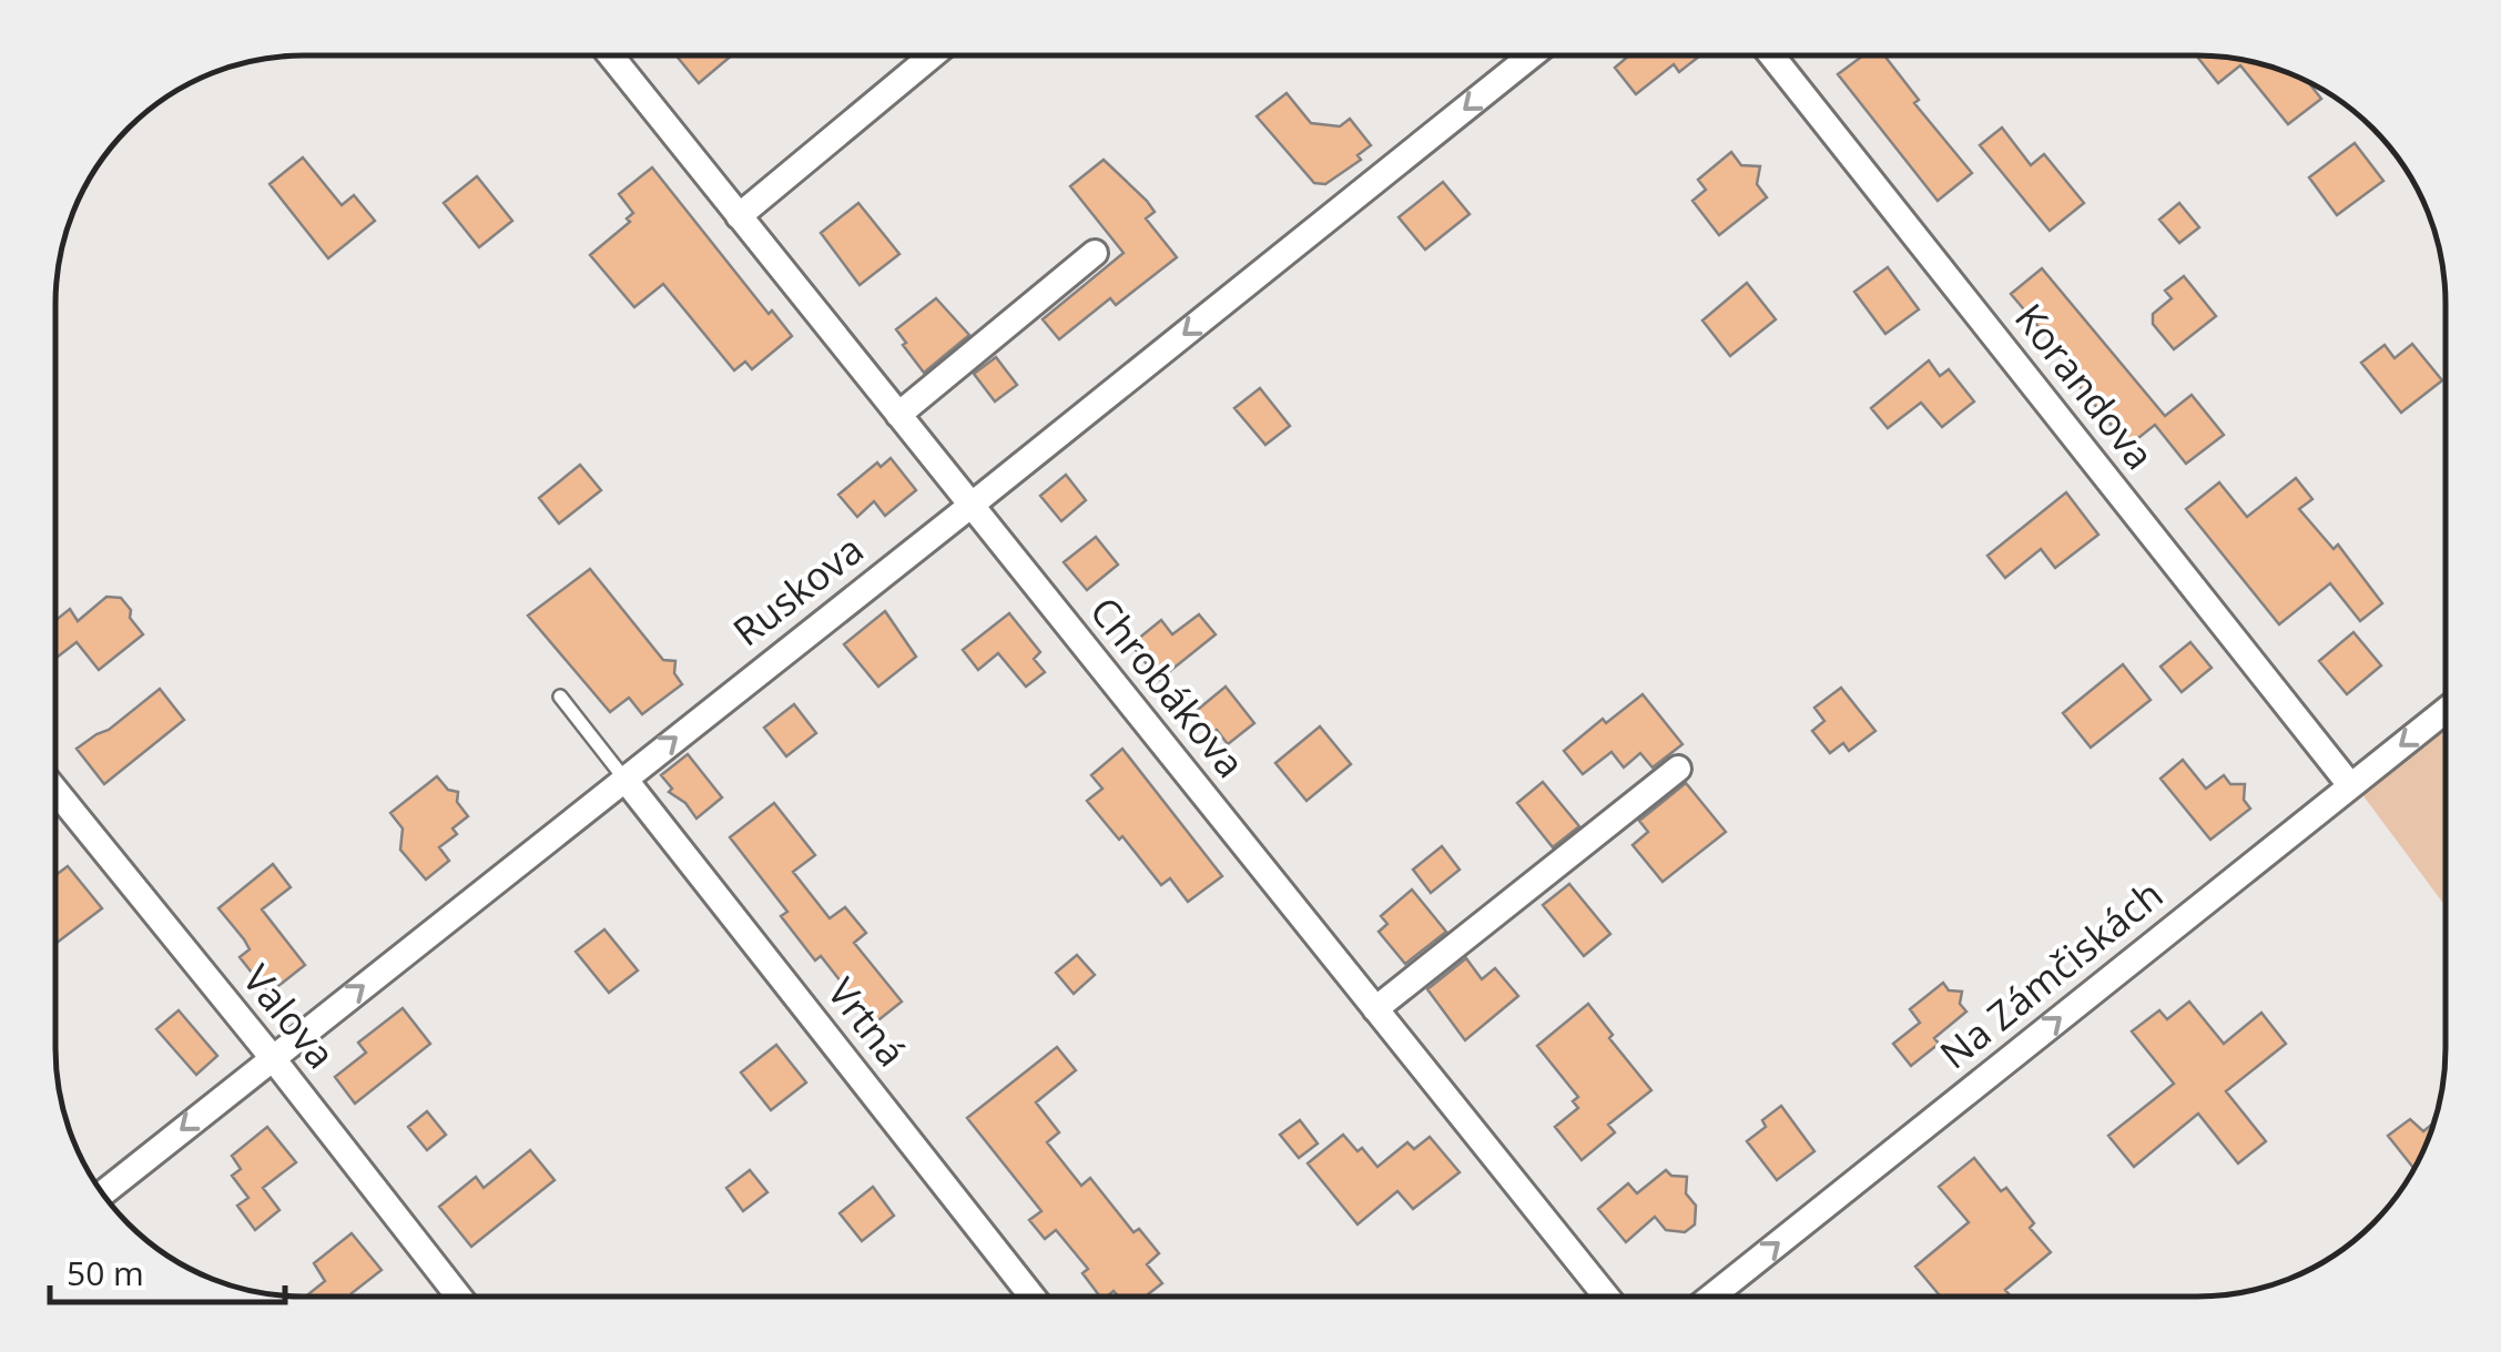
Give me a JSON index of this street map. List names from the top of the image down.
{
  "streets": {
    "street": [
      "Korandova",
      "Ruskova",
      "Chrobákova",
      "Na Zámčiskách",
      "Valova",
      "Vrtná"
    ]
  },
  "crossings": [
    ["Korandova", "Na Zámčiskách"],
    ["Ruskova", "Chrobákova"],
    ["Ruskova", "Valova"],
    ["Ruskova", "Vrtná"]
  ],
  "scale_bar": "50 m"
}
